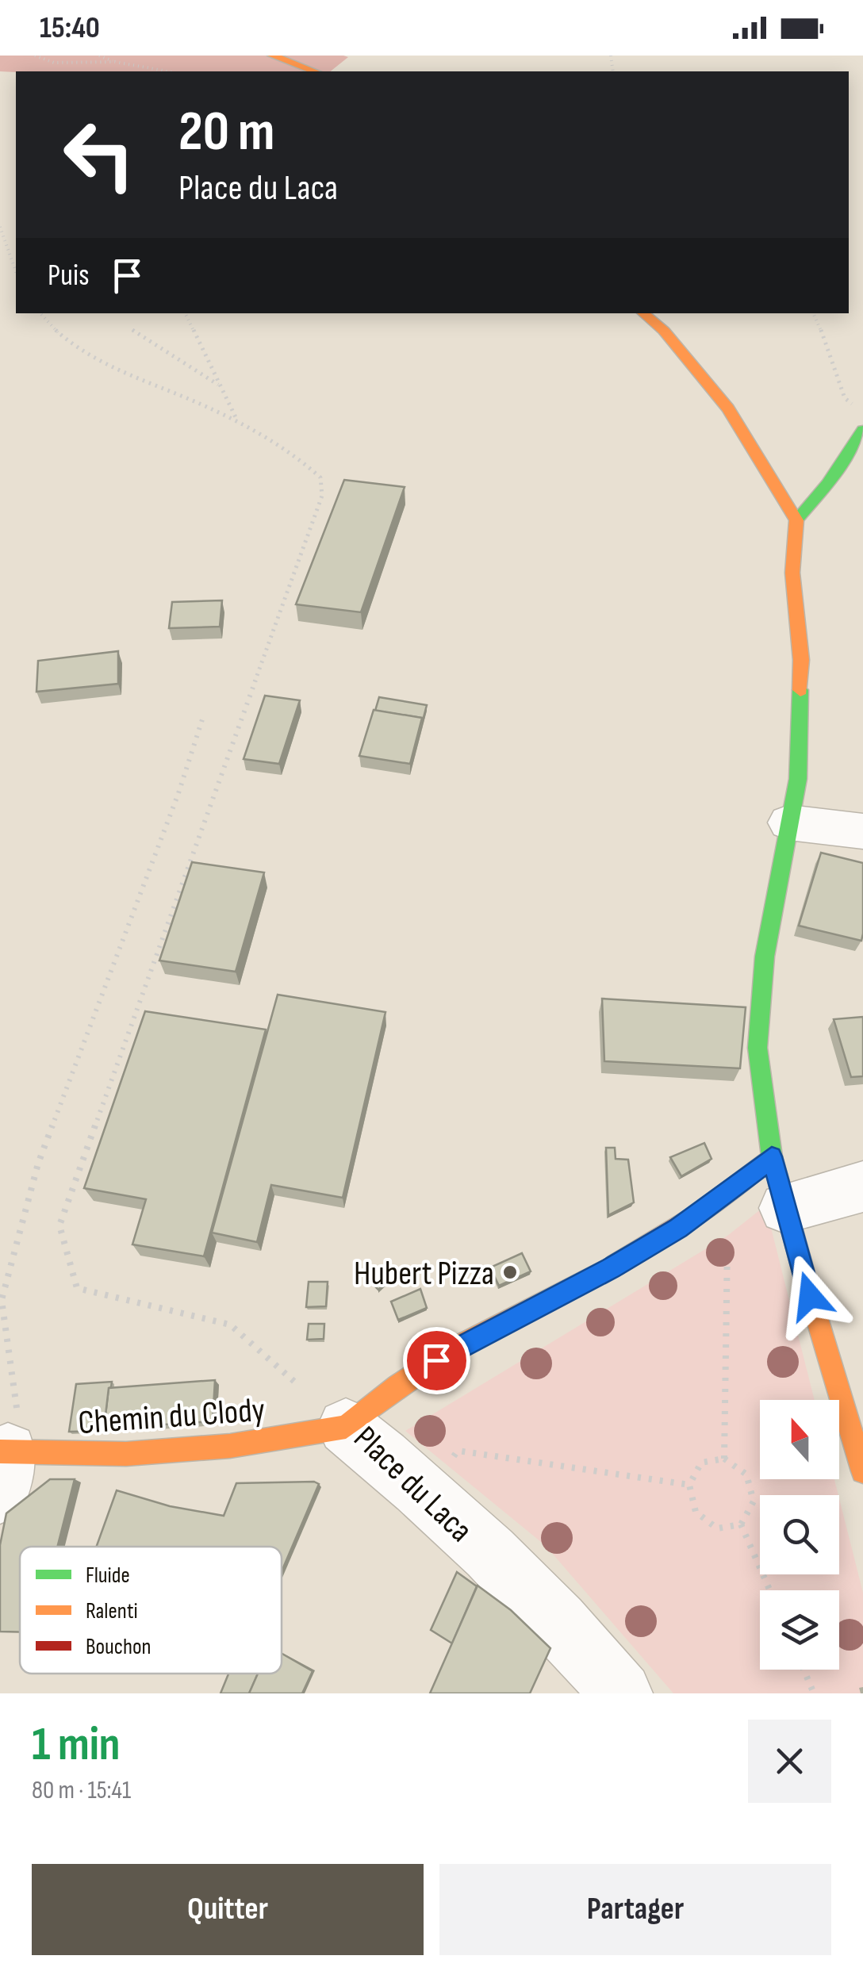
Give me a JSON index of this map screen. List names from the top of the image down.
{
  "streets": {
    "street": ["Chemin du Clody", "Place du Laca"]
  },
  "crossings": [
    ["Chemin du Clody", "Place du Laca"]
  ],
  "places": ["Hubert Pizza"],
  "legend": ["Fluide", "Ralenti", "Bouchon"],
  "north": "top",
  "page": {
    "status": "15:40",
    "turn": ["20 m", "Place du Laca"],
    "then": "Puis",
    "heading": ["1 min", "80 m · 15:41"],
    "buttons": ["Quitter", "Partager"]
  }
}
